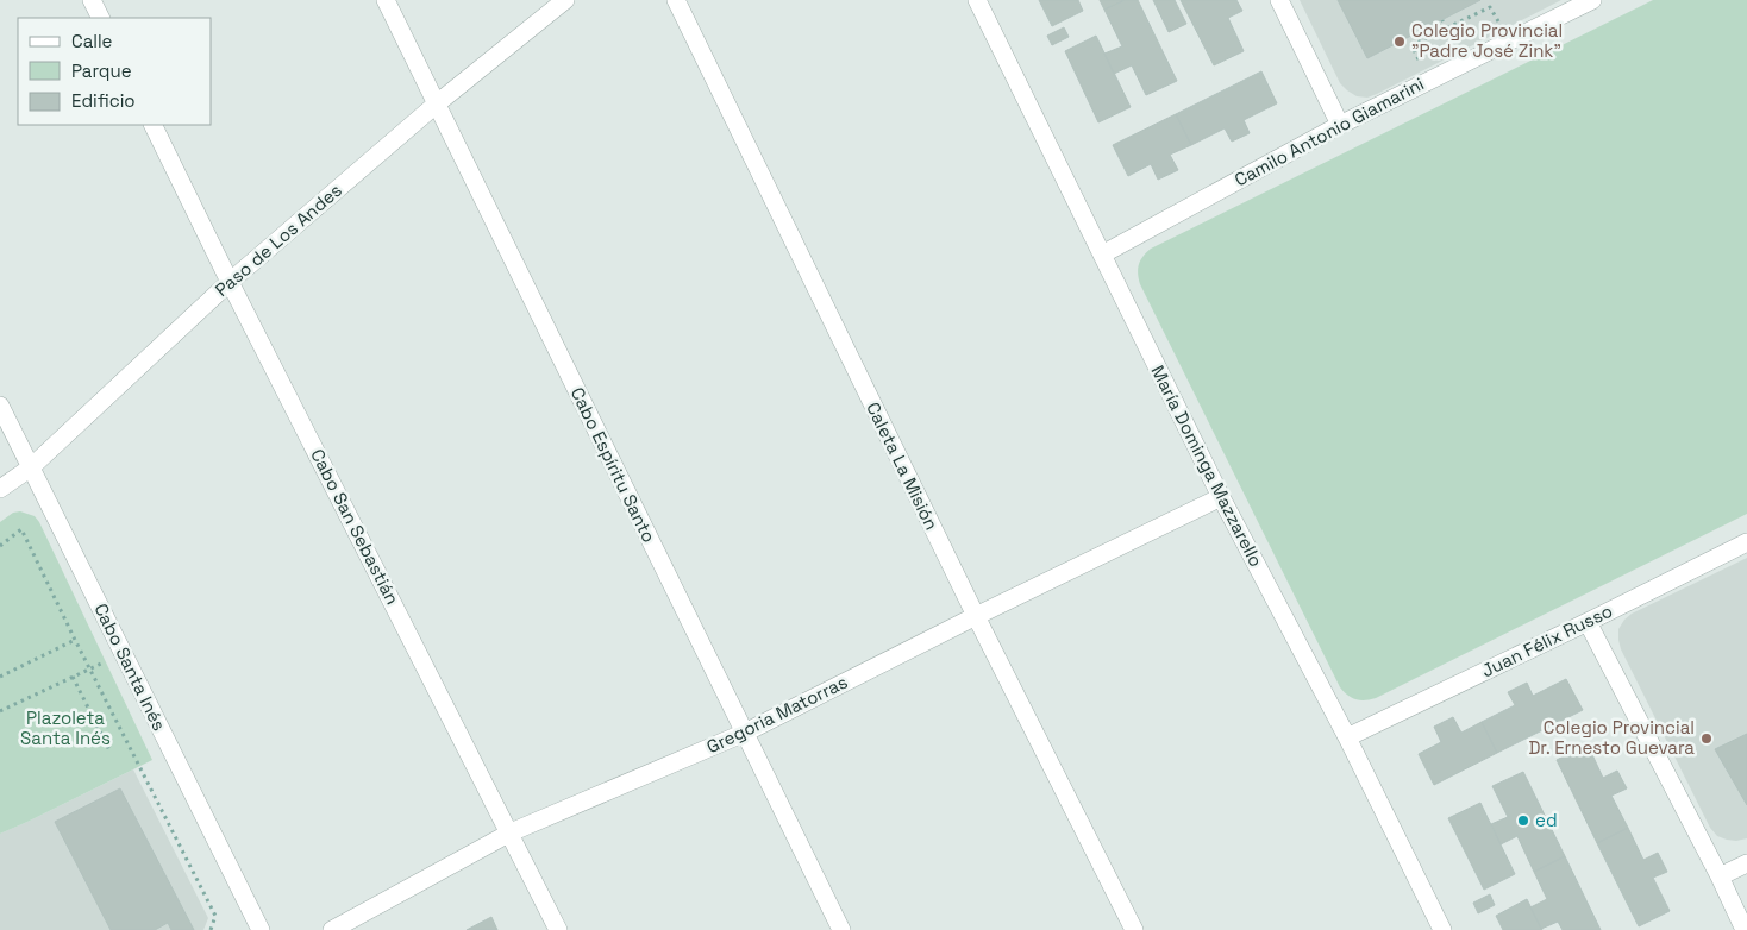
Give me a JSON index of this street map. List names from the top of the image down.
{
  "streets": {
    "street": [
      "Camilo Antonio Giamarini",
      "Paso de Los Andes",
      "Cabo Espíritu Santo",
      "Caleta La Misión",
      "María Dominga Mazzarello",
      "Cabo San Sebastián",
      "Juan Félix Russo",
      "Cabo Santa Inés",
      "Gregoria Matorras"
    ]
  },
  "crossings": [
    ["Camilo Antonio Giamarini", "María Dominga Mazzarello"],
    ["Paso de Los Andes", "Cabo Espíritu Santo"],
    ["Paso de Los Andes", "Cabo San Sebastián"],
    ["Paso de Los Andes", "Cabo Santa Inés"],
    ["Cabo Espíritu Santo", "Gregoria Matorras"],
    ["Caleta La Misión", "Gregoria Matorras"],
    ["María Dominga Mazzarello", "Juan Félix Russo"],
    ["María Dominga Mazzarello", "Gregoria Matorras"],
    ["Cabo San Sebastián", "Gregoria Matorras"]
  ],
  "parks": ["Plazoleta Santa Inés"],
  "places": ["Colegio Provincial \"Padre José Zink\"", "Colegio Provincial Dr. Ernesto Guevara", "ed"],
  "legend": ["Calle", "Parque", "Edificio"]
}
